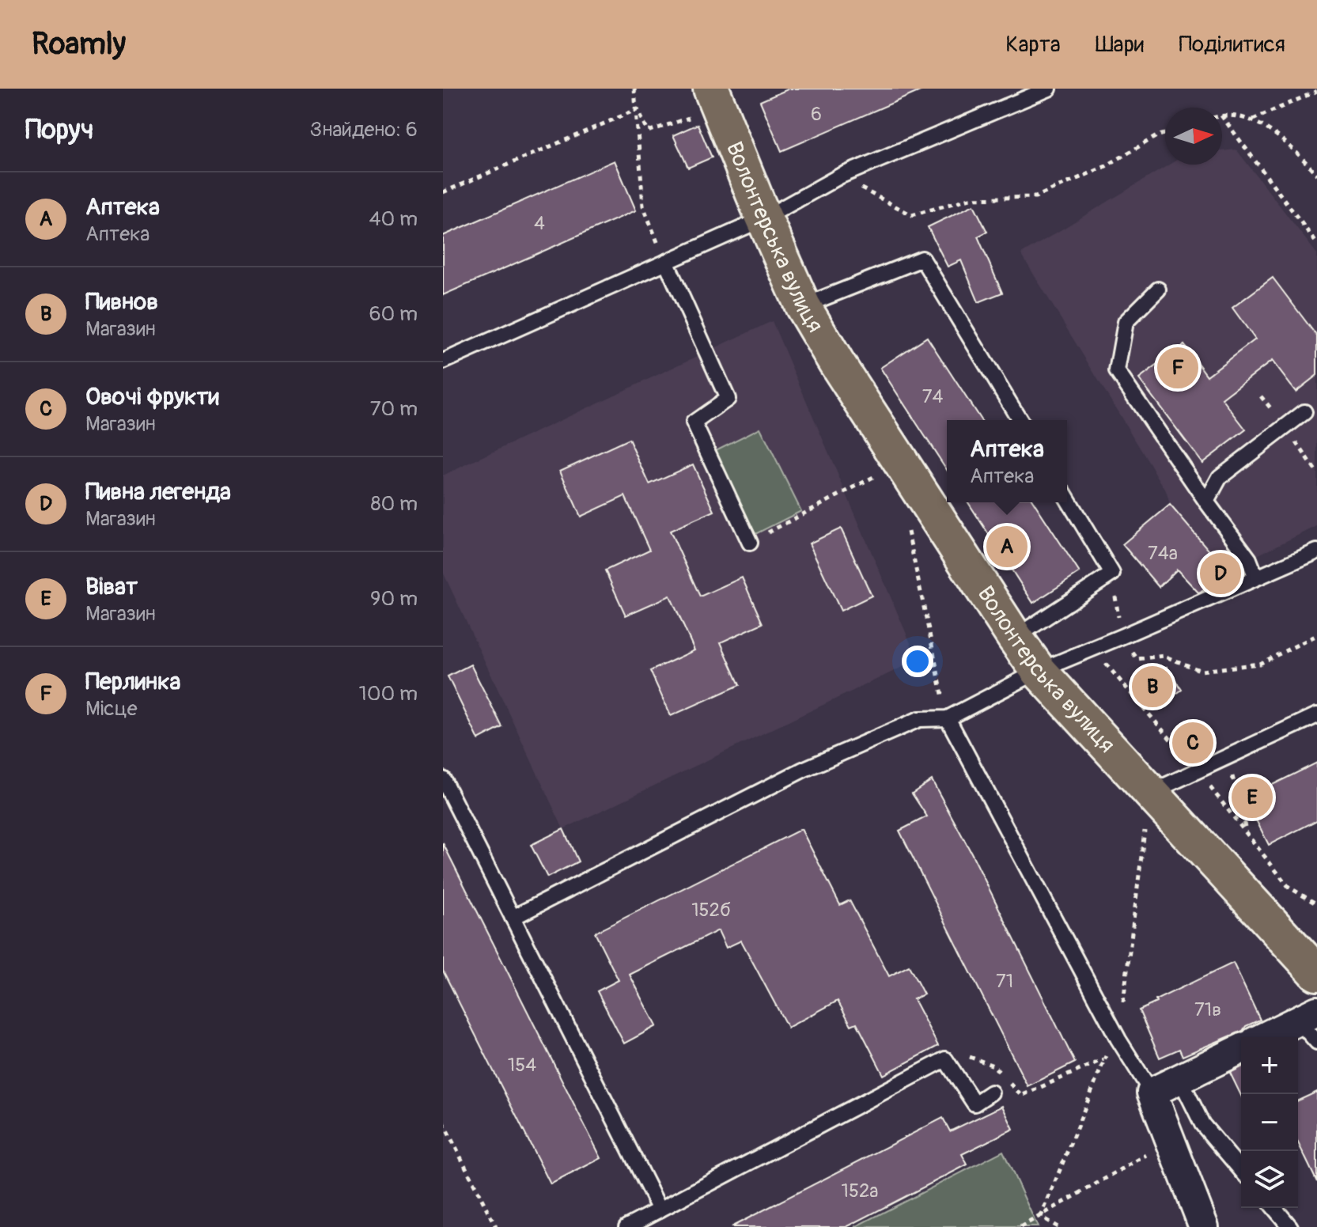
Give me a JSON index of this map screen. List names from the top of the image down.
{
  "streets": {
    "main road": ["Волонтерська вулиця"]
  },
  "house_numbers": [
    "6",
    "4",
    "74",
    "74а",
    "152б",
    "71",
    "71в",
    "154",
    "152а"
  ],
  "north": "right",
  "page": {
    "header": "Roamly",
    "nav": ["Карта", "Шари", "Поділитися"],
    "heading": ["Поруч", "Знайдено: 6"],
    "list": [
      {
        "mark": "A",
        "name": "Аптека",
        "note": "Аптека",
        "value": "40 m"
      },
      {
        "mark": "B",
        "name": "Пивнов",
        "note": "Магазин",
        "value": "60 m"
      },
      {
        "mark": "C",
        "name": "Овочі фрукти",
        "note": "Магазин",
        "value": "70 m"
      },
      {
        "mark": "D",
        "name": "Пивна легенда",
        "note": "Магазин",
        "value": "80 m"
      },
      {
        "mark": "E",
        "name": "Віват",
        "note": "Магазин",
        "value": "90 m"
      },
      {
        "mark": "F",
        "name": "Перлинка",
        "note": "Місце",
        "value": "100 m"
      }
    ],
    "pins": [
      "F",
      "A",
      "D",
      "B",
      "C",
      "E"
    ],
    "popup": ["Аптека", "Аптека"],
    "map_buttons": ["+", "−"]
  }
}
